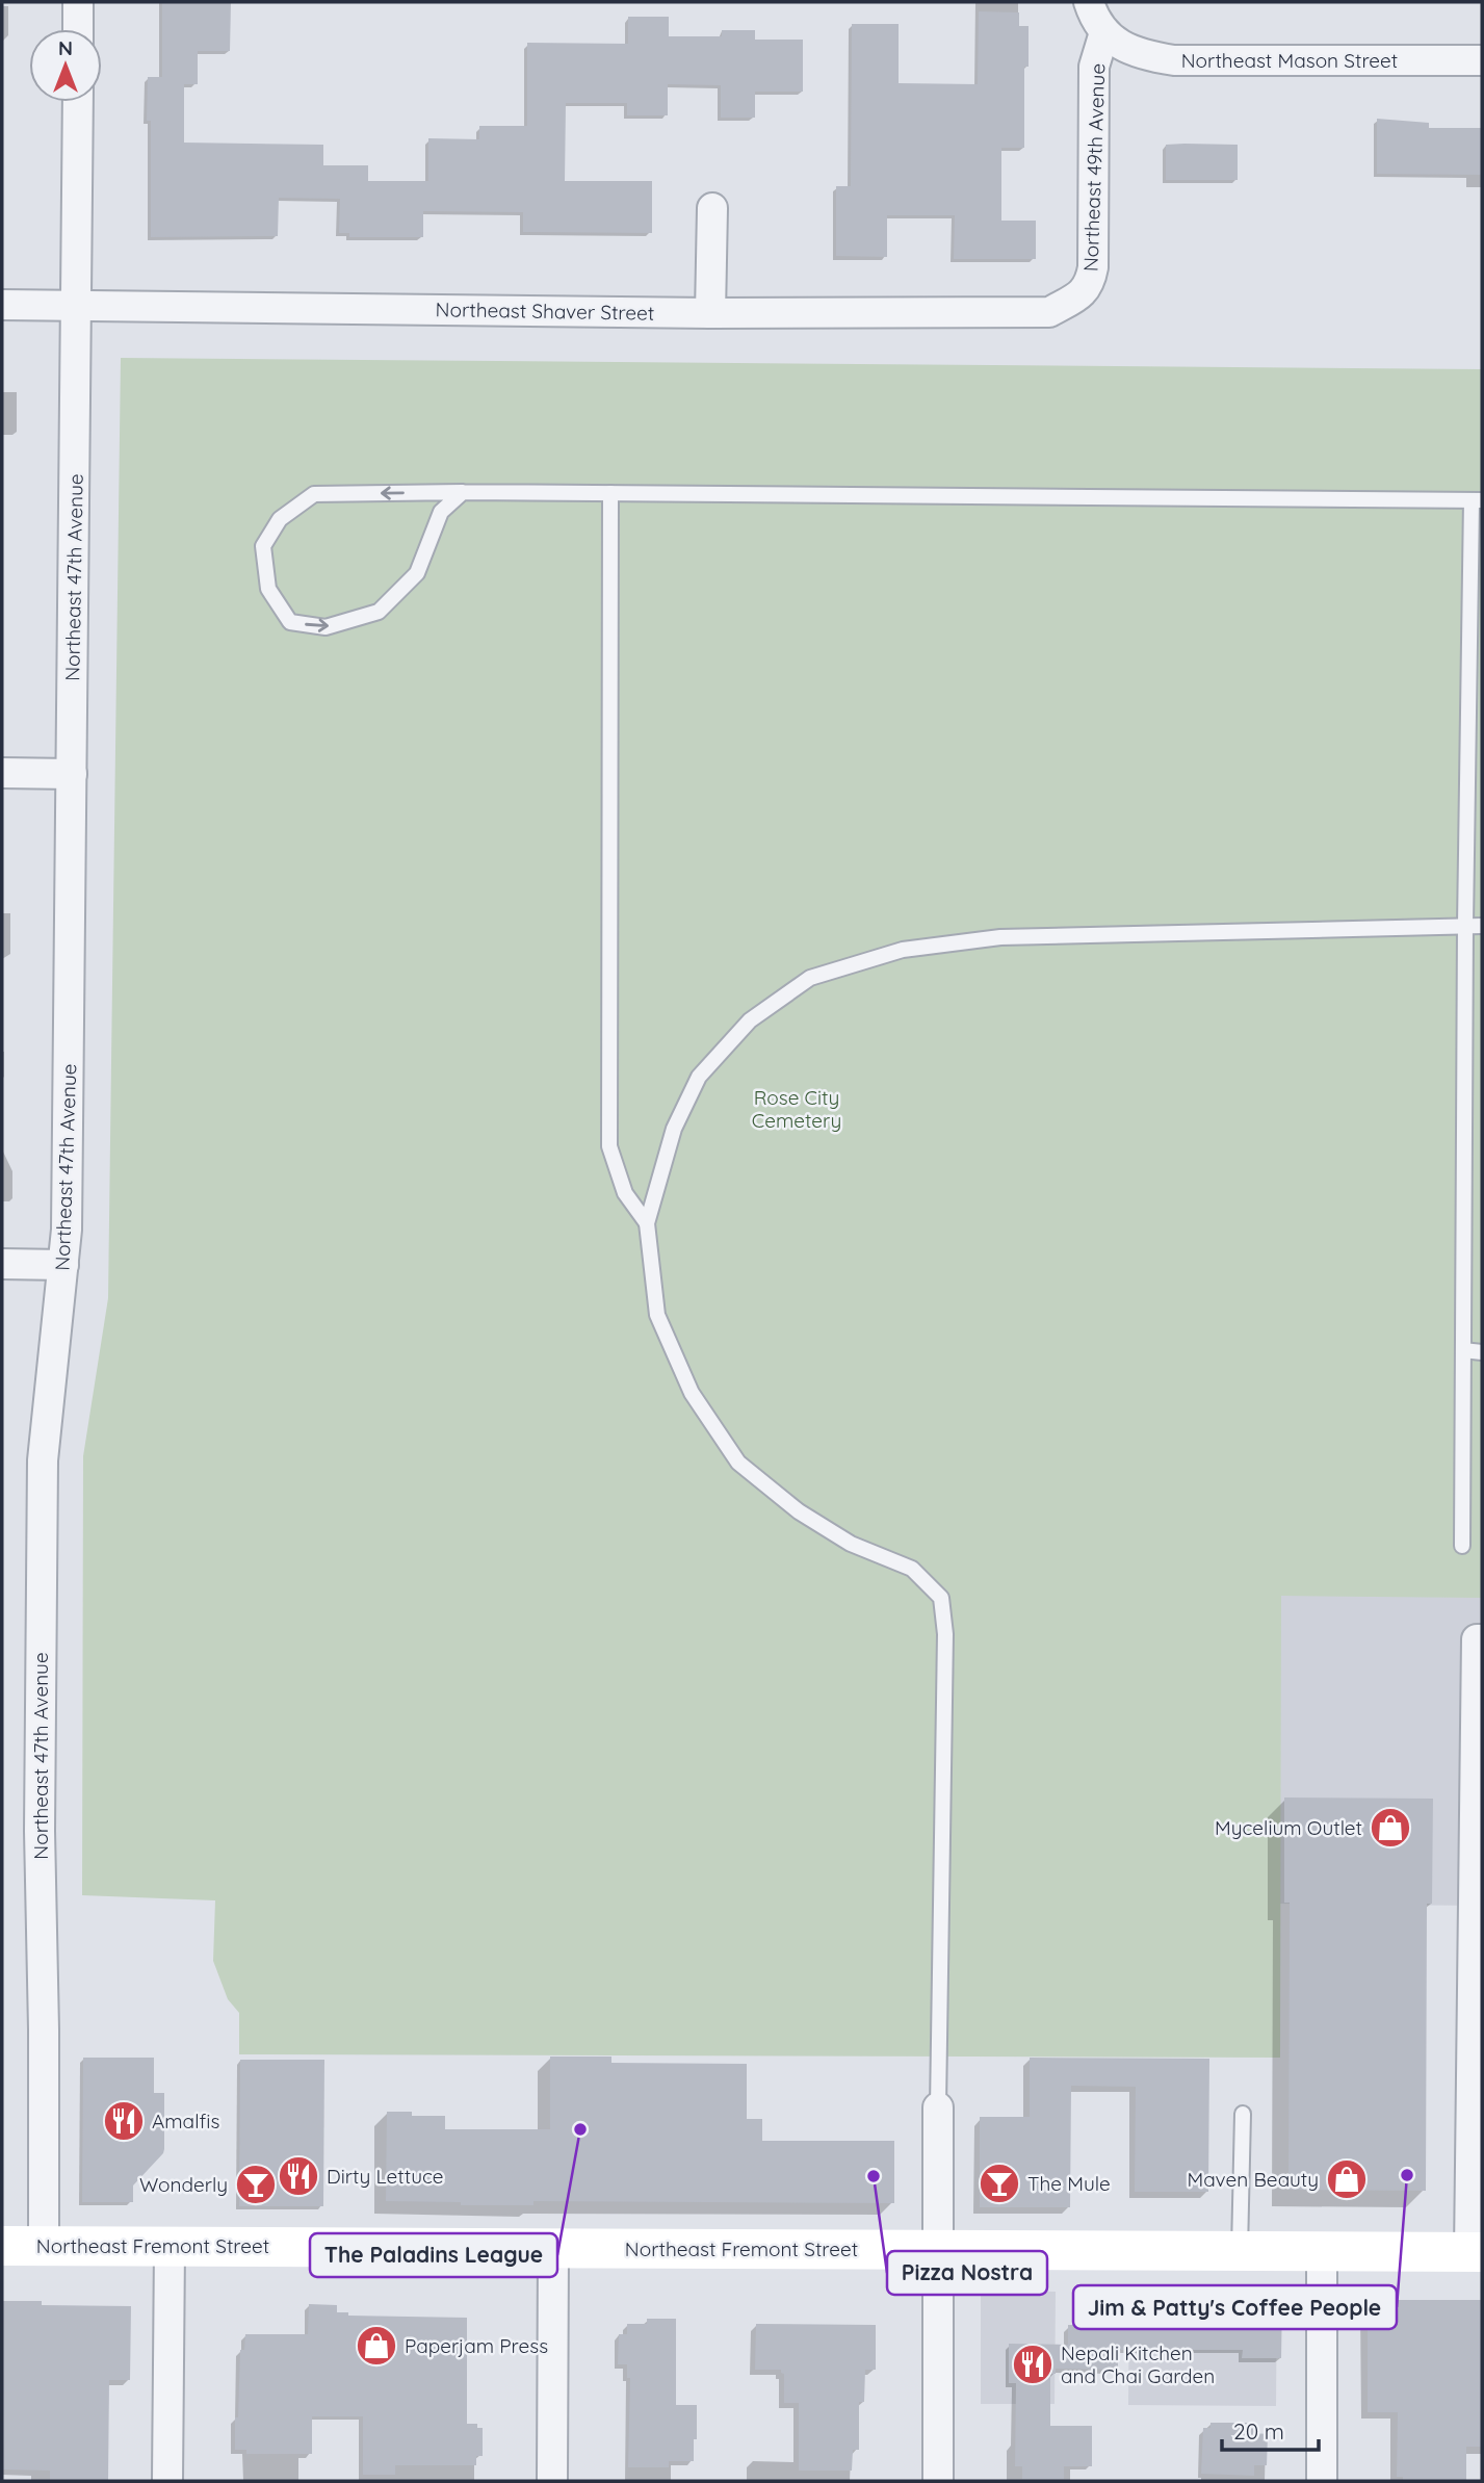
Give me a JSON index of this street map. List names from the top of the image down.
{
  "streets": {
    "main road": ["Northeast Fremont Street"],
    "street": [
      "Northeast Mason Street",
      "Northeast 49th Avenue",
      "Northeast Shaver Street",
      "Northeast 47th Avenue"
    ]
  },
  "crossings": [
    ["Northeast Mason Street", "Northeast 49th Avenue"],
    ["Northeast 49th Avenue", "Northeast Shaver Street"],
    ["Northeast Shaver Street", "Northeast 47th Avenue"],
    ["Northeast 47th Avenue", "Northeast Fremont Street"]
  ],
  "parks": ["Rose City Cemetery"],
  "places": {
    "shop": ["Mycelium Outlet", "Maven Beauty", "Paperjam Press"],
    "restaurant": ["Amalfis", "Dirty Lettuce", "Nepali Kitchen and Chai Garden"],
    "other": ["The Paladins League", "Jim & Patty's Coffee People", "Pizza Nostra"],
    "bar": ["The Mule", "Wonderly"]
  },
  "scale_bar": "20 m",
  "north": "top"
}
